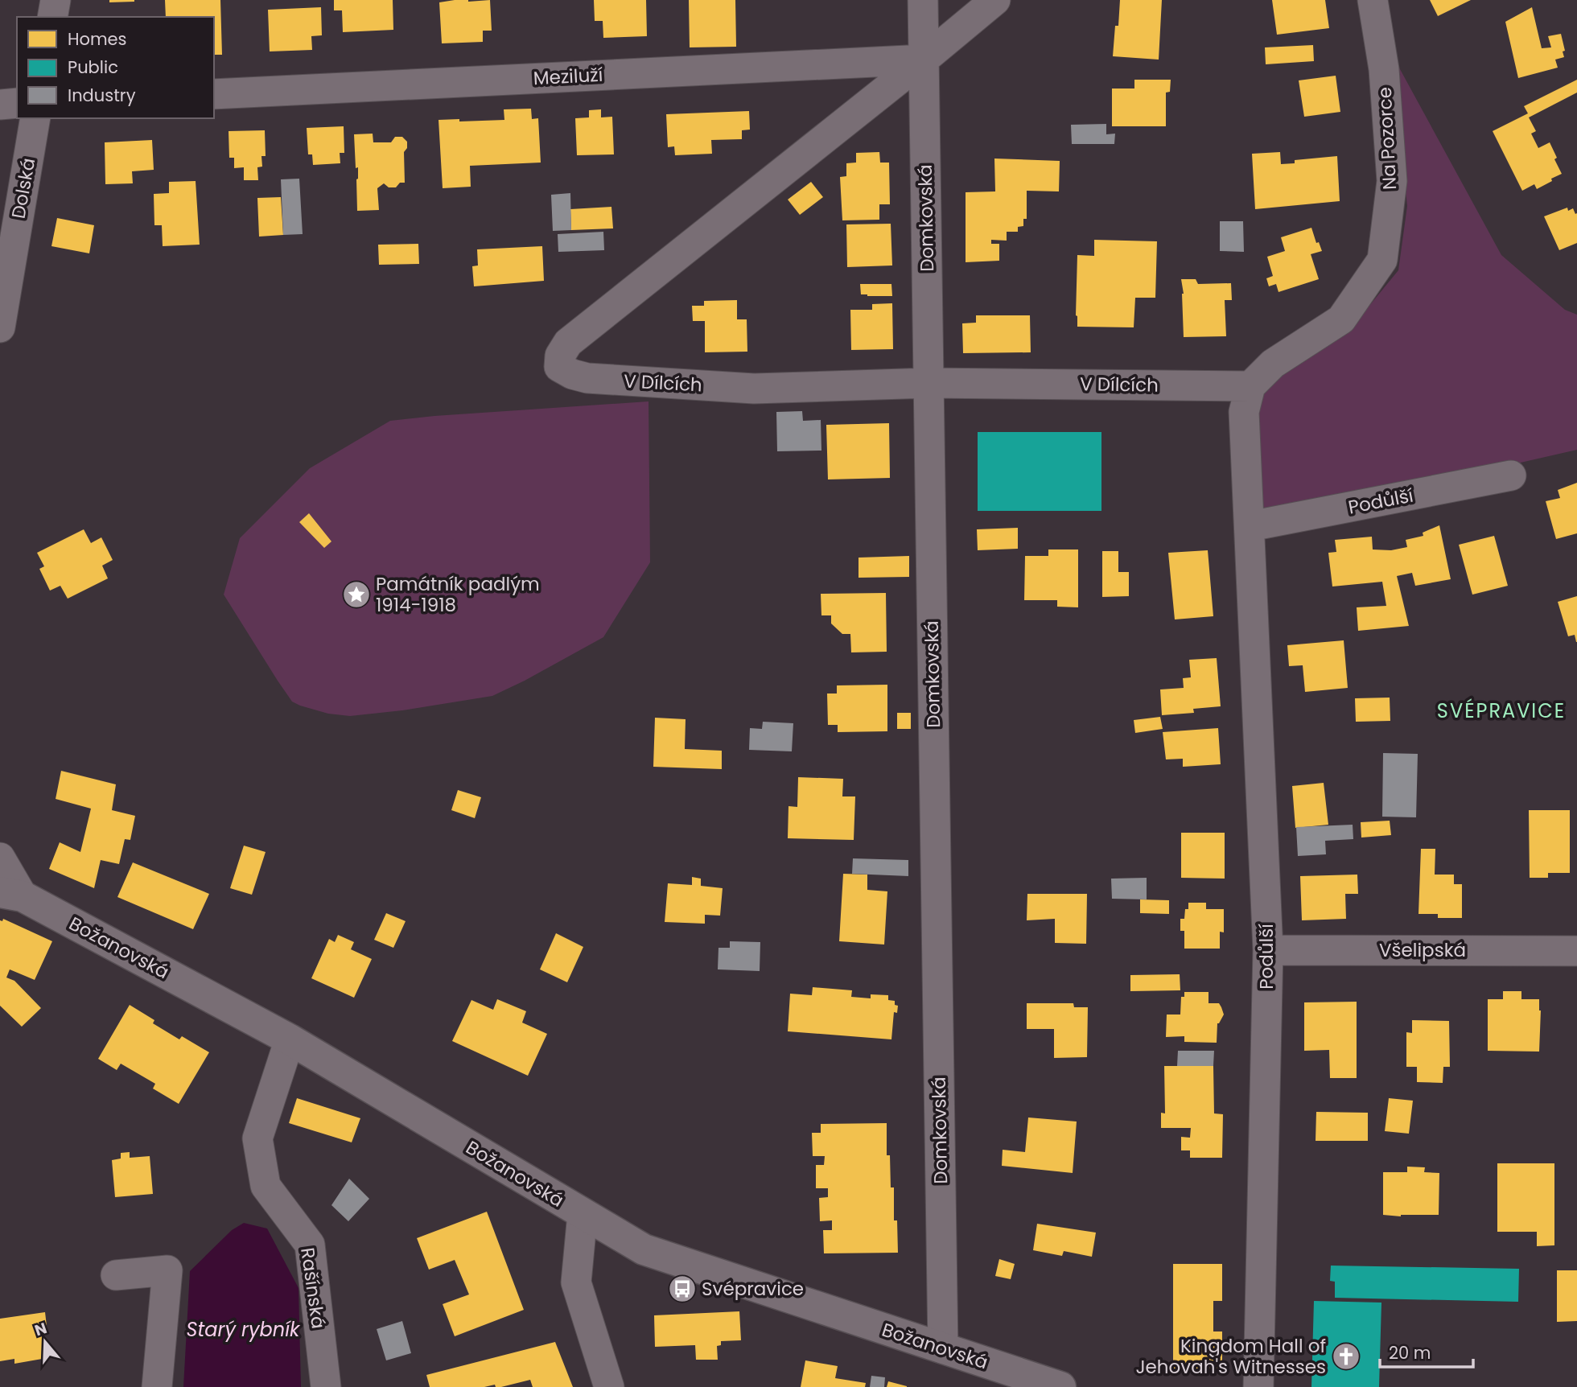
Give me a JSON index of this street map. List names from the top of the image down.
{
  "streets": {
    "street": [
      "Meziluží",
      "Na Pozorce",
      "Dolská",
      "Domkovská",
      "V Dílcích",
      "Podůlší",
      "Božanovská",
      "Všelipská",
      "Rašínská"
    ]
  },
  "crossings": [
    ["Meziluží", "Domkovská"],
    ["Meziluží", "V Dílcích"],
    ["Na Pozorce", "V Dílcích"],
    ["Na Pozorce", "Podůlší"],
    ["Domkovská", "V Dílcích"],
    ["Domkovská", "Božanovská"],
    ["V Dílcích", "Podůlší"],
    ["Podůlší", "Všelipská"],
    ["Božanovská", "Rašínská"]
  ],
  "districts": ["SVÉPRAVICE"],
  "water": ["Starý rybník"],
  "places": {
    "place": ["Památník padlým 1914-1918"],
    "bus stop": ["Svépravice"],
    "church": ["Kingdom Hall of Jehovah's Witnesses"]
  },
  "legend": ["Homes", "Public", "Industry"],
  "scale_bar": "20 m",
  "north": "top"
}
